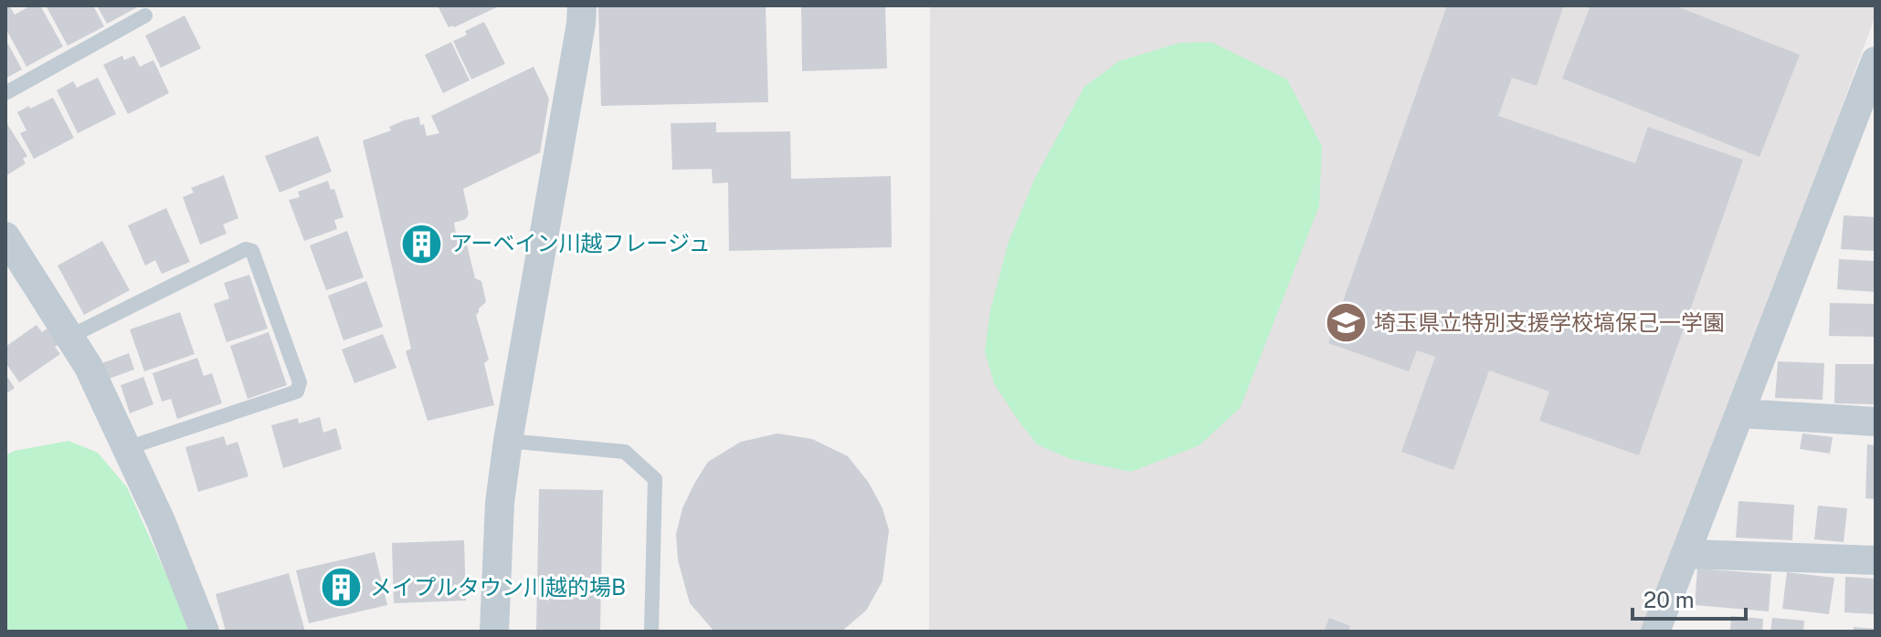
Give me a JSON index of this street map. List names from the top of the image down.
{
  "places": {
    "building": ["アーベイン川越フレージュ", "メイプルタウン川越的場B"],
    "school or university": ["埼玉県立特別支援学校塙保己一学園"]
  },
  "scale_bar": "20 m"
}
